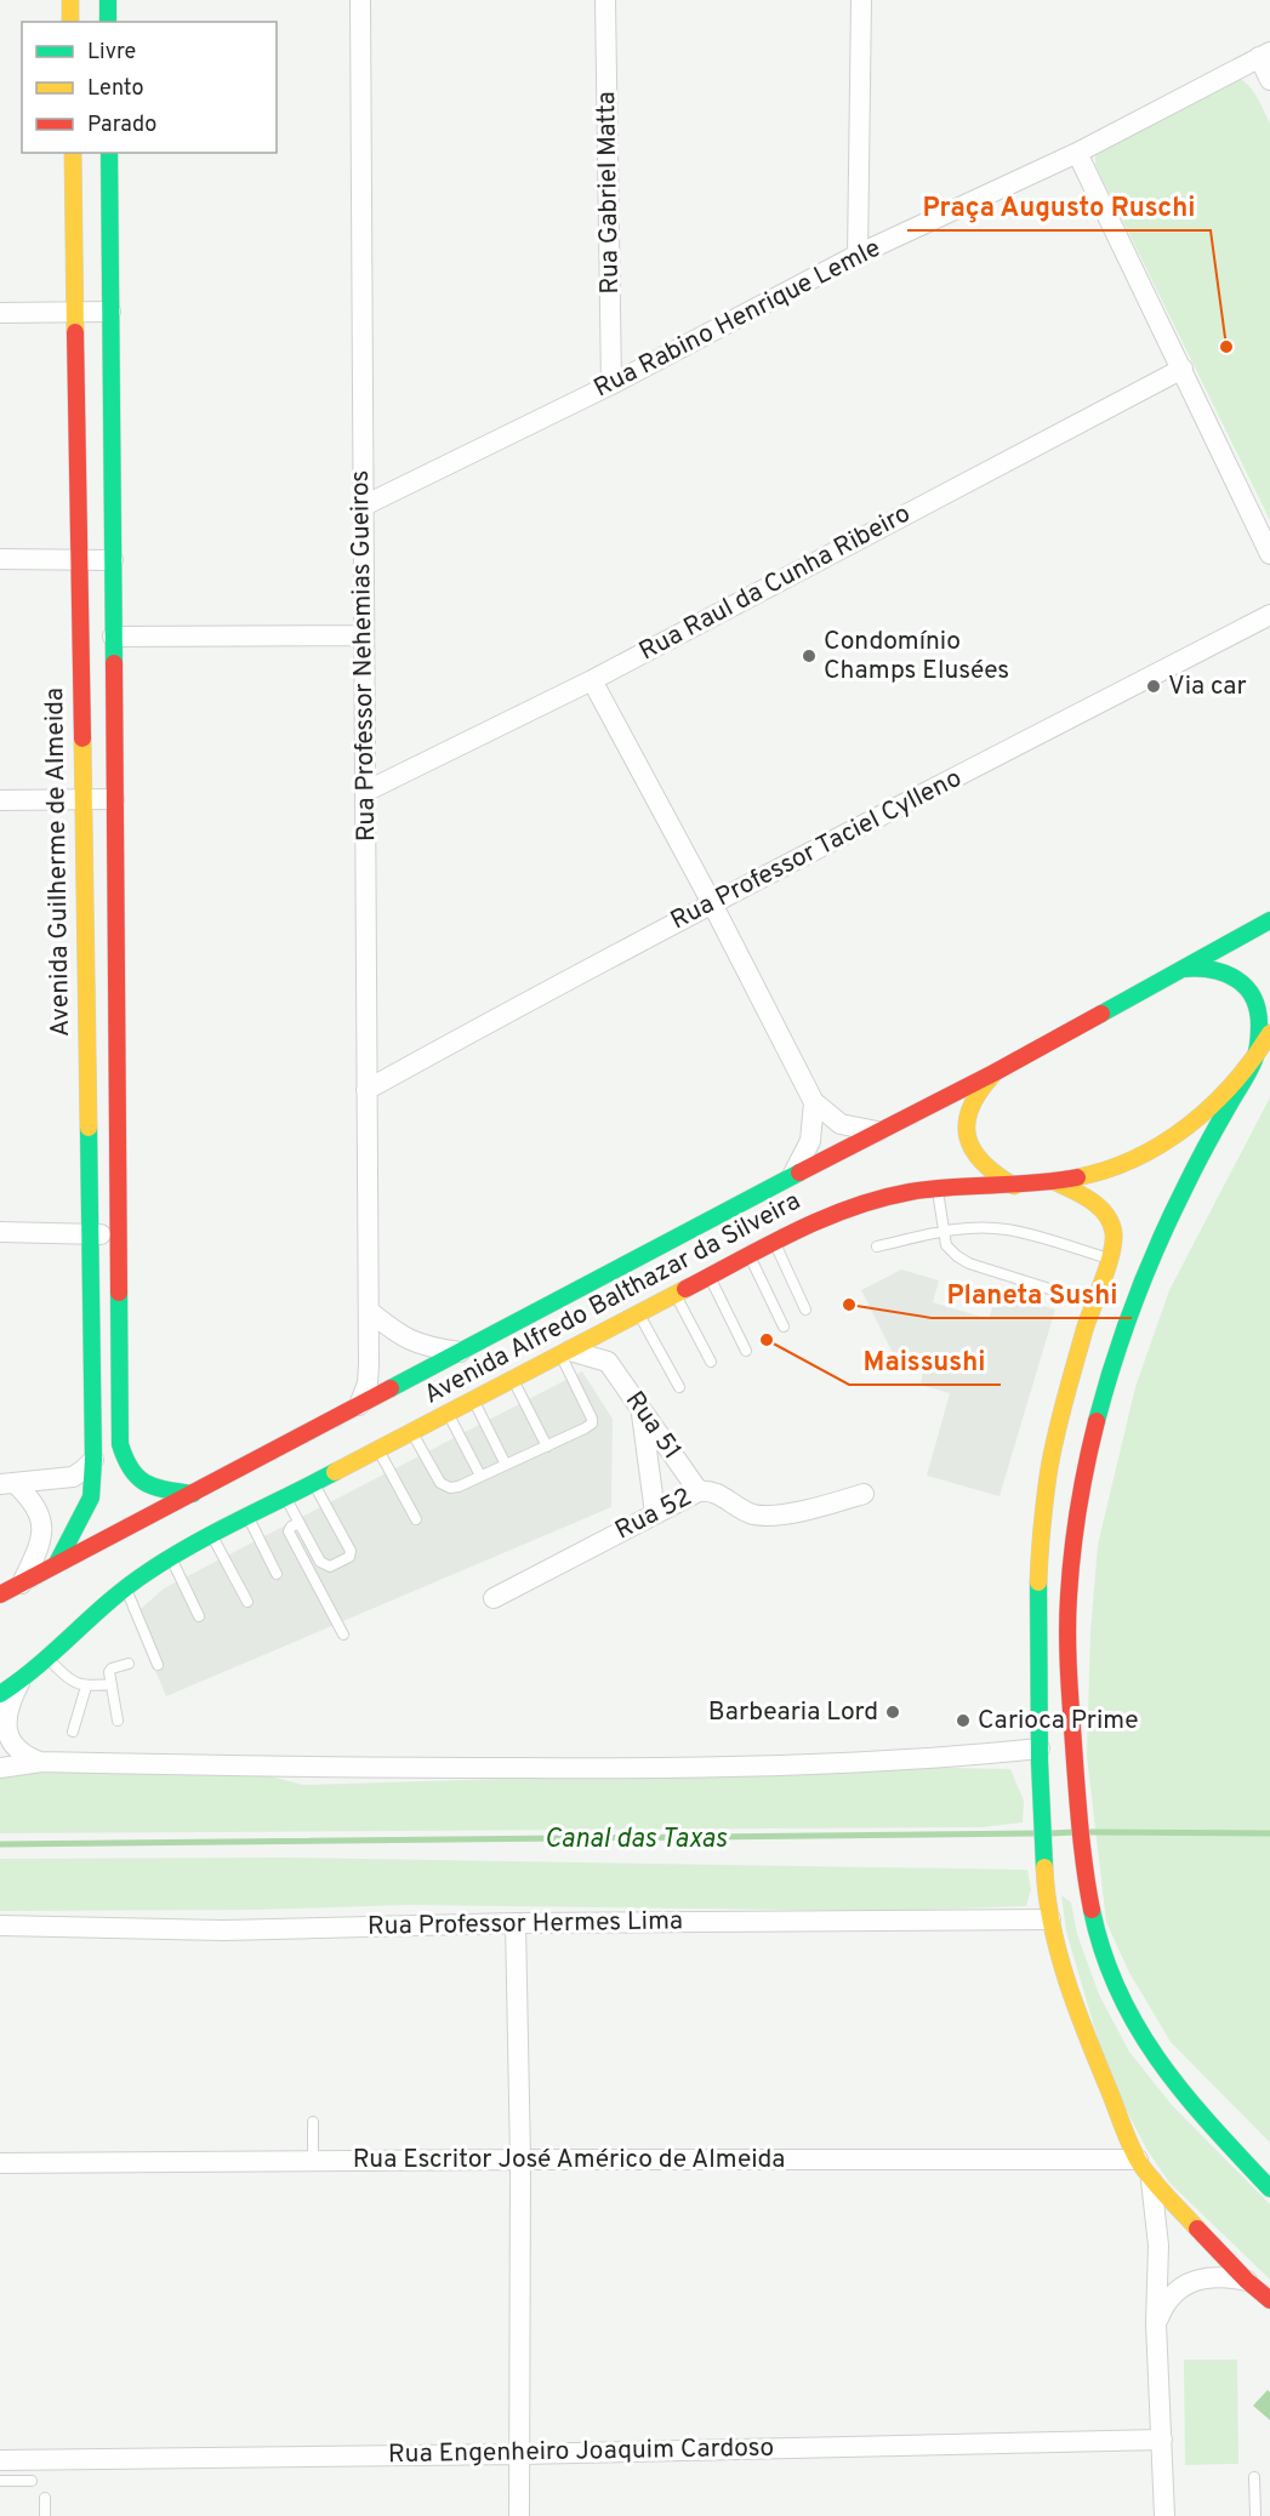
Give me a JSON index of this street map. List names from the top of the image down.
{
  "streets": {
    "street": [
      "Rua Gabriel Matta",
      "Rua Rabino Henrique Lemle",
      "Rua Raul da Cunha Ribeiro",
      "Rua Professor Nehemias Gueiros",
      "Rua Professor Taciel Cylleno",
      "Avenida Guilherme de Almeida",
      "Avenida Alfredo Balthazar da Silveira",
      "Rua 51",
      "Rua 52",
      "Rua Professor Hermes Lima",
      "Rua Escritor José Américo de Almeida",
      "Rua Engenheiro Joaquim Cardoso"
    ]
  },
  "crossings": [
    ["Rua Gabriel Matta", "Rua Rabino Henrique Lemle"],
    ["Rua Rabino Henrique Lemle", "Rua Professor Nehemias Gueiros"],
    ["Rua Raul da Cunha Ribeiro", "Rua Professor Nehemias Gueiros"],
    ["Rua Professor Nehemias Gueiros", "Rua Professor Taciel Cylleno"],
    ["Rua Professor Nehemias Gueiros", "Avenida Alfredo Balthazar da Silveira"],
    ["Avenida Guilherme de Almeida", "Avenida Alfredo Balthazar da Silveira"],
    ["Rua 51", "Rua 52"]
  ],
  "water": ["Canal das Taxas"],
  "places": [
    "Praça Augusto Ruschi",
    "Condomínio Champs Elusées",
    "Via car",
    "Planeta Sushi",
    "Maissushi",
    "Barbearia Lord",
    "Carioca Prime"
  ],
  "legend": ["Livre", "Lento", "Parado"]
}
